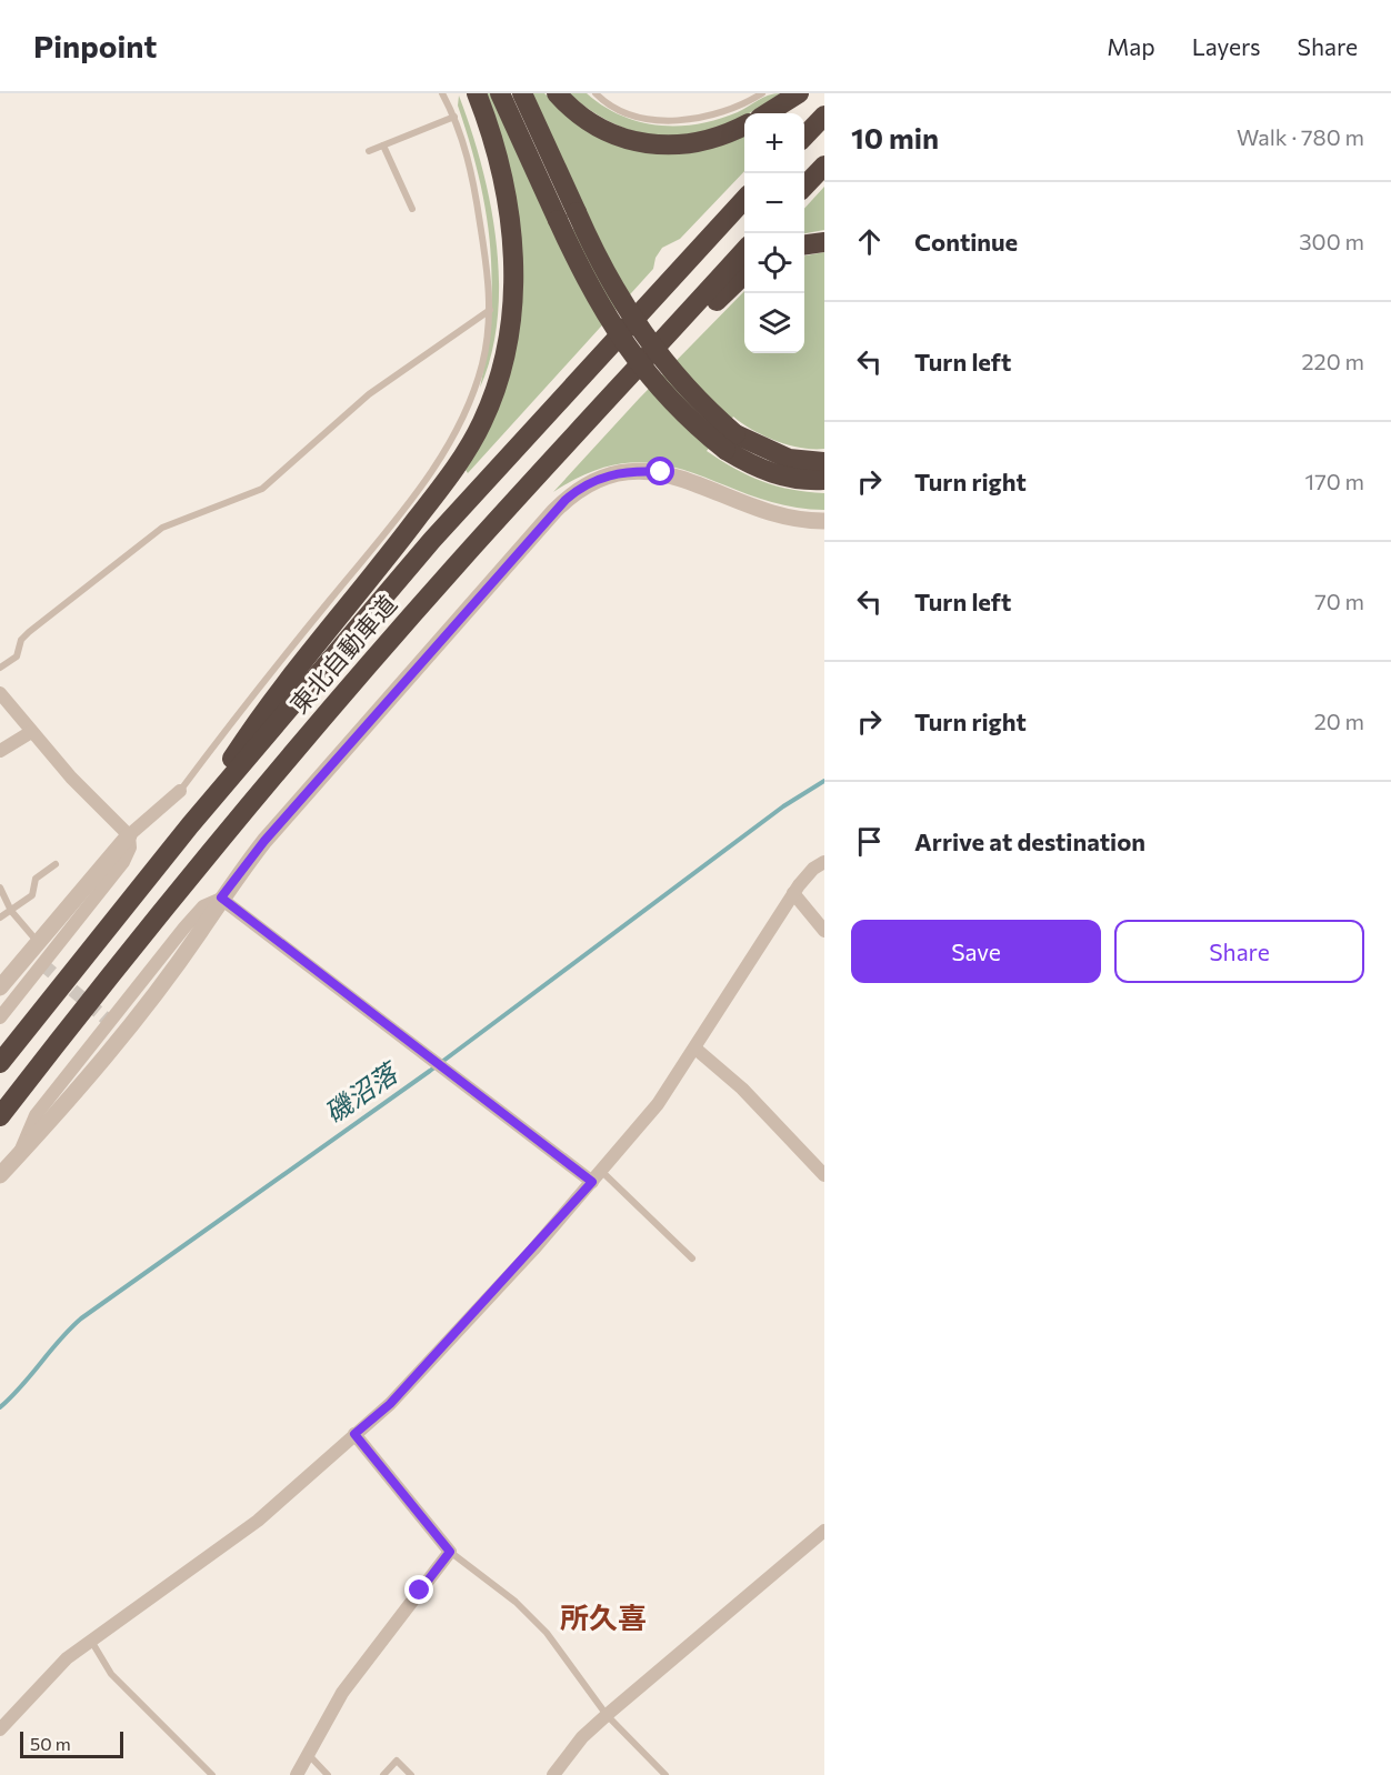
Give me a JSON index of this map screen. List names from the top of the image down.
{
  "streets": {
    "highway": ["東北自動車道"]
  },
  "districts": ["所久喜"],
  "water": ["磯沼落"],
  "scale_bar": "50 m",
  "page": {
    "header": "Pinpoint",
    "nav": ["Map", "Layers", "Share"],
    "heading": ["10 min", "Walk · 780 m"],
    "map_buttons": ["+", "−"],
    "list": [
      ["Continue", "300 m"],
      ["Turn left", "220 m"],
      ["Turn right", "170 m"],
      ["Turn left", "70 m"],
      ["Turn right", "20 m"],
      "Arrive at destination"
    ],
    "buttons": ["Save", "Share"],
    "scale": "50 m"
  }
}
